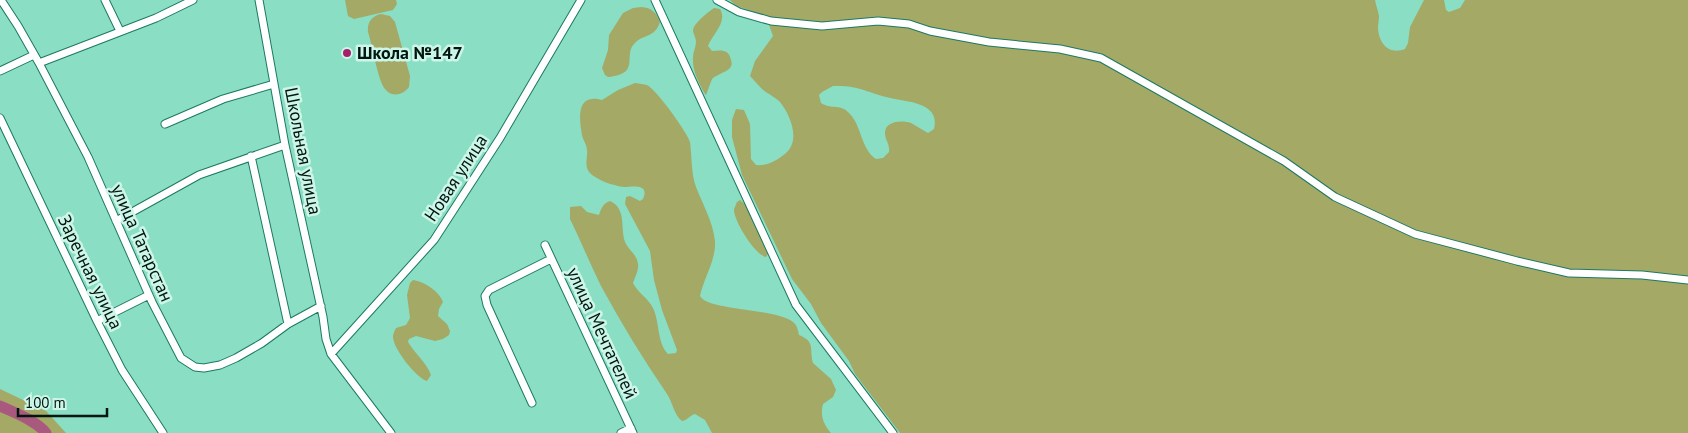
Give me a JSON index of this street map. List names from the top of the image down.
{
  "streets": {
    "street": [
      "Школьная улица",
      "Новая улица",
      "улица Татарстан",
      "Заречная улица",
      "улица Мечтателей"
    ]
  },
  "crossings": [
    ["Школьная улица", "Новая улица"],
    ["Школьная улица", "улица Татарстан"]
  ],
  "places": ["Школа №147"],
  "scale_bar": "100 m"
}
